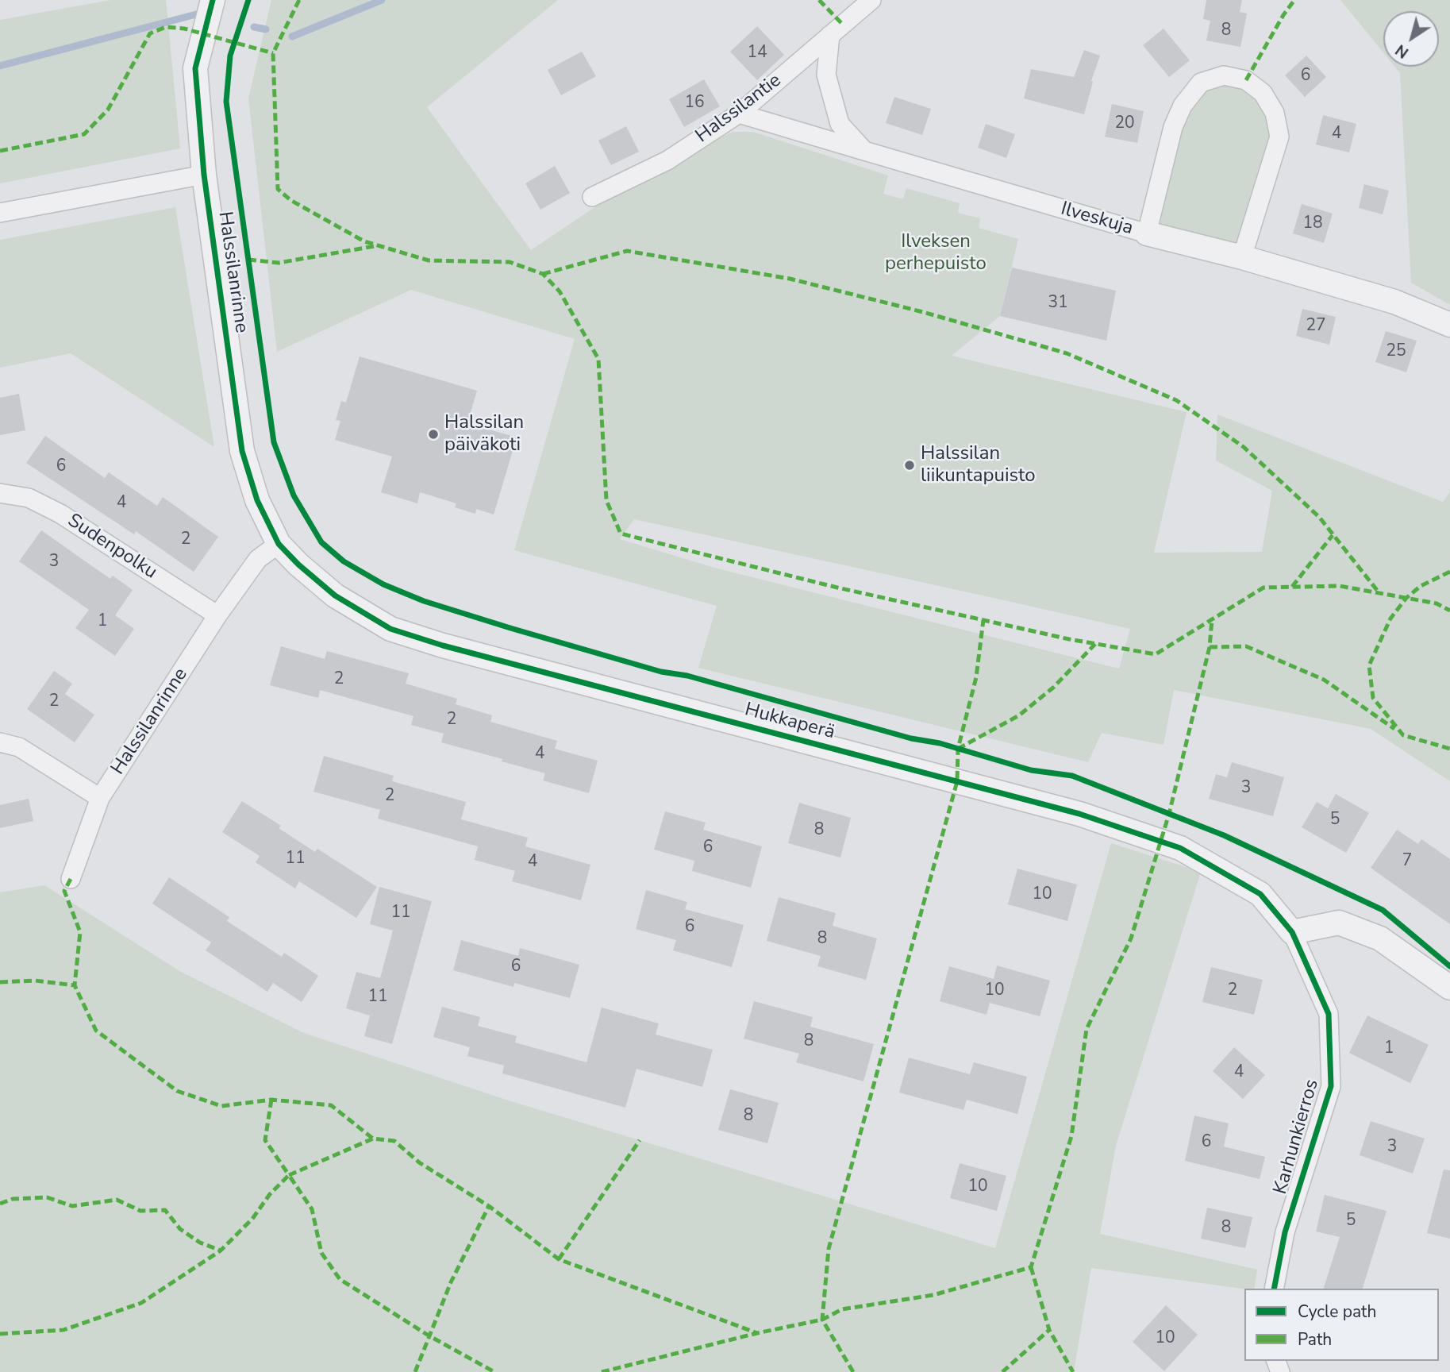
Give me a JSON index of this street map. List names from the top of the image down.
{
  "streets": {
    "street": [
      "Halssilantie",
      "Ilveskuja",
      "Halssilanrinne",
      "Sudenpolku",
      "Hukkaperä",
      "Karhunkierros"
    ]
  },
  "crossings": [
    ["Halssilantie", "Ilveskuja"],
    ["Halssilanrinne", "Sudenpolku"],
    ["Halssilanrinne", "Hukkaperä"],
    ["Hukkaperä", "Karhunkierros"]
  ],
  "parks": ["Ilveksen perhepuisto"],
  "places": ["Halssilan päiväkoti", "Halssilan liikuntapuisto"],
  "house_numbers": [
    "8",
    "14",
    "6",
    "16",
    "20",
    "4",
    "18",
    "31",
    "27",
    "25",
    "6",
    "4",
    "2",
    "3",
    "1",
    "2",
    "2",
    "2",
    "4",
    "3",
    "2",
    "5",
    "8",
    "6",
    "11",
    "7",
    "4",
    "10",
    "11",
    "6",
    "8",
    "6",
    "10",
    "2",
    "11",
    "8",
    "1",
    "4",
    "8",
    "6",
    "3",
    "10",
    "5",
    "8",
    "10"
  ],
  "legend": ["Cycle path", "Path"],
  "north": "bottom left"
}
